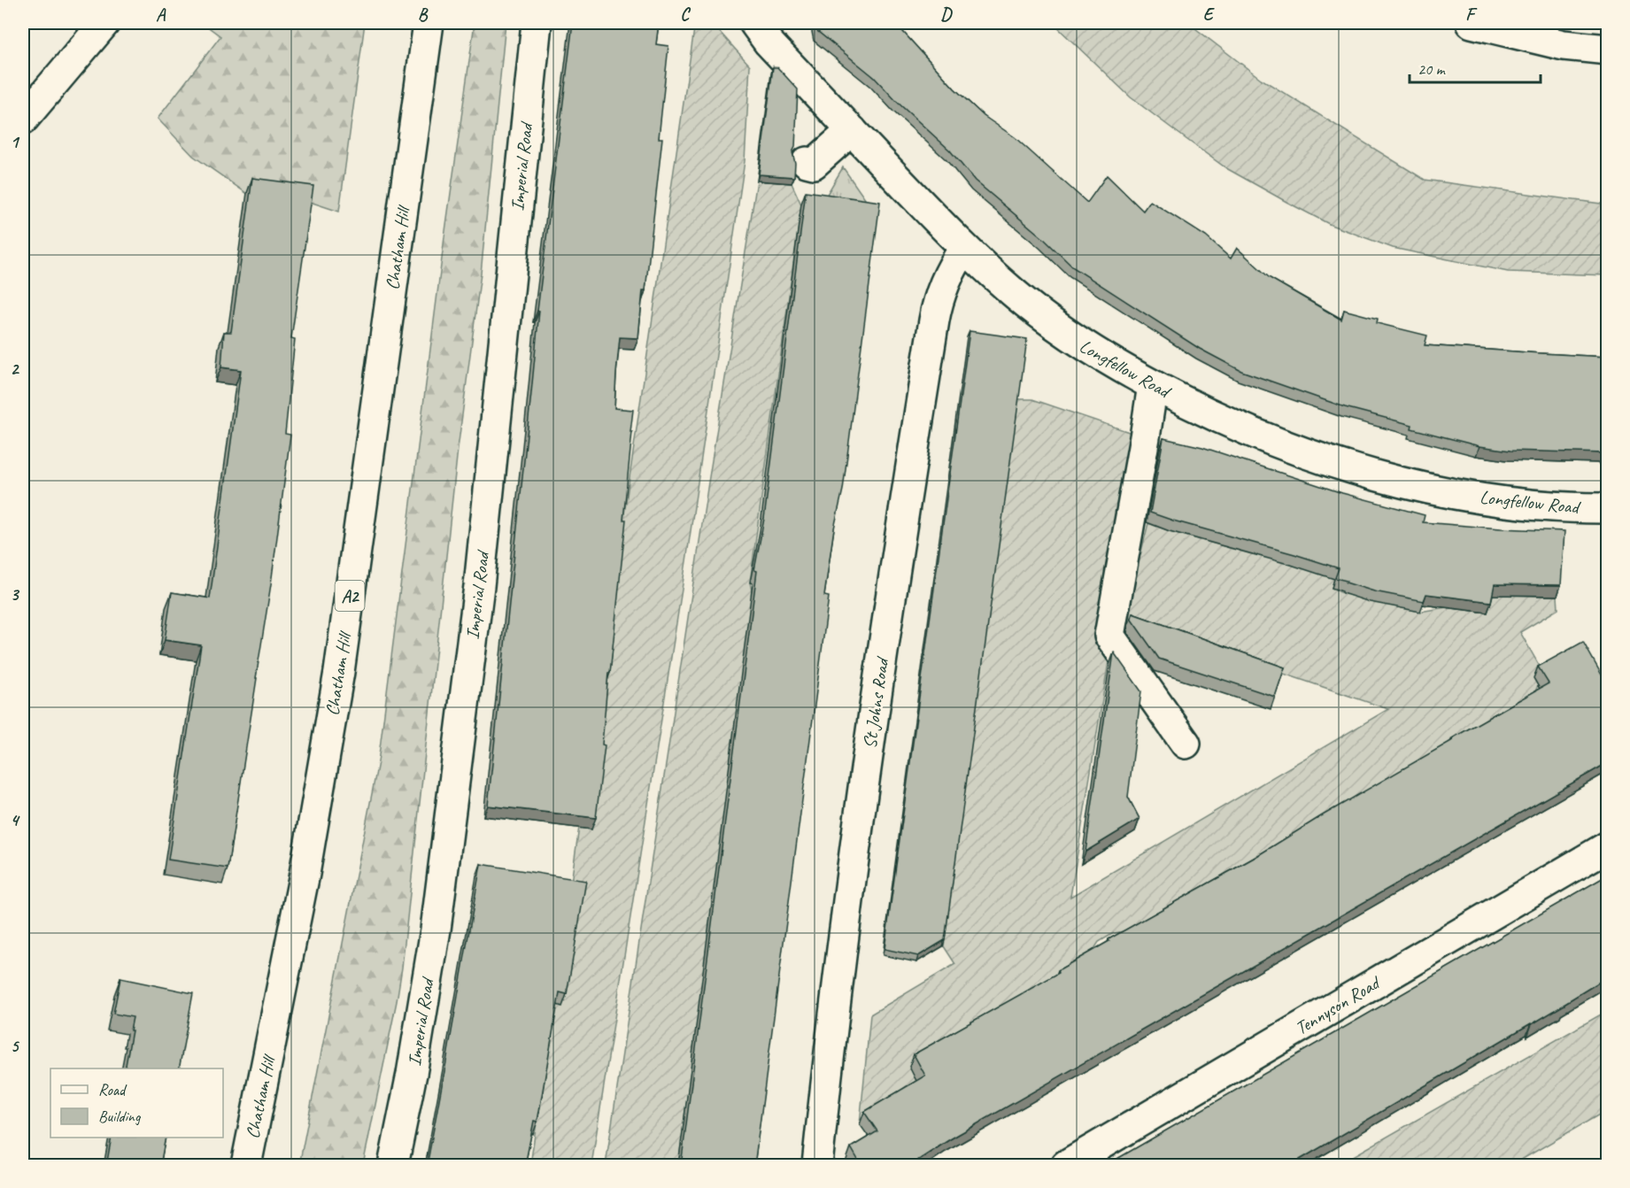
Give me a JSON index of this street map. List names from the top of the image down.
{
  "streets": {
    "street": [
      "Imperial Road",
      "Chatham Hill",
      "Longfellow Road",
      "A2",
      "St Johns Road",
      "Tennyson Road"
    ]
  },
  "crossings": [
    ["Longfellow Road", "St Johns Road"]
  ],
  "legend": ["Road", "Building"],
  "scale_bar": "20 m",
  "grid": {
    "columns": [
      "A",
      "B",
      "C",
      "D",
      "E",
      "F"
    ],
    "rows": [
      "1",
      "2",
      "3",
      "4",
      "5"
    ]
  }
}
